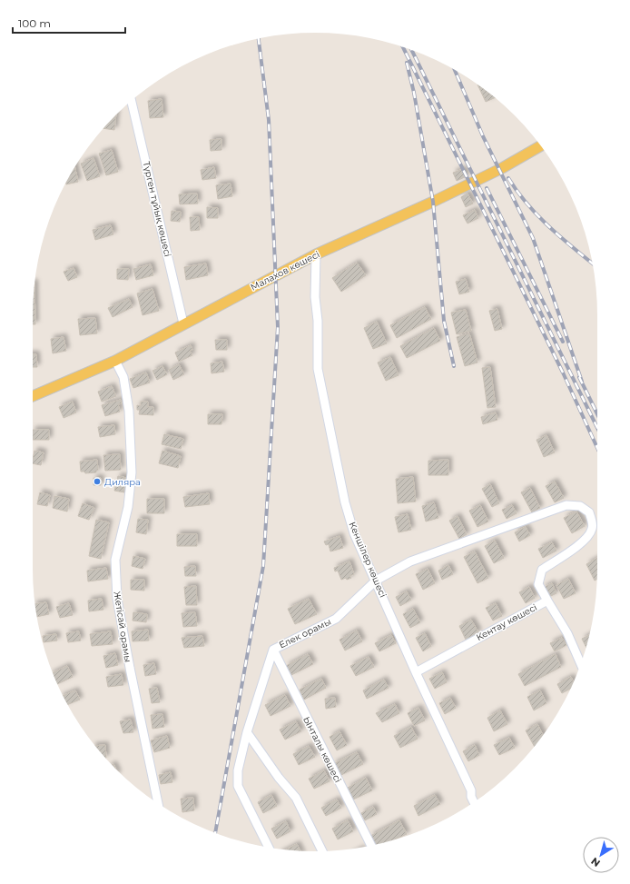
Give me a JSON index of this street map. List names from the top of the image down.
{
  "streets": {
    "main road": ["Малахов көшесі"],
    "street": [
      "Түрген тұйық көшесі",
      "Кеншілер көшесі",
      "Кентау көшесі",
      "Жетісай орамы",
      "Елек орамы",
      "Ынталы көшесі"
    ]
  },
  "crossings": [
    ["Түрген тұйық көшесі", "Малахов көшесі"],
    ["Малахов көшесі", "Кеншілер көшесі"],
    ["Малахов көшесі", "Жетісай орамы"],
    ["Кеншілер көшесі", "Кентау көшесі"],
    ["Кеншілер көшесі", "Елек орамы"],
    ["Кентау көшесі", "Елек орамы"],
    ["Елек орамы", "Ынталы көшесі"]
  ],
  "places": ["Диляра"],
  "scale_bar": "100 m",
  "north": "bottom left"
}
